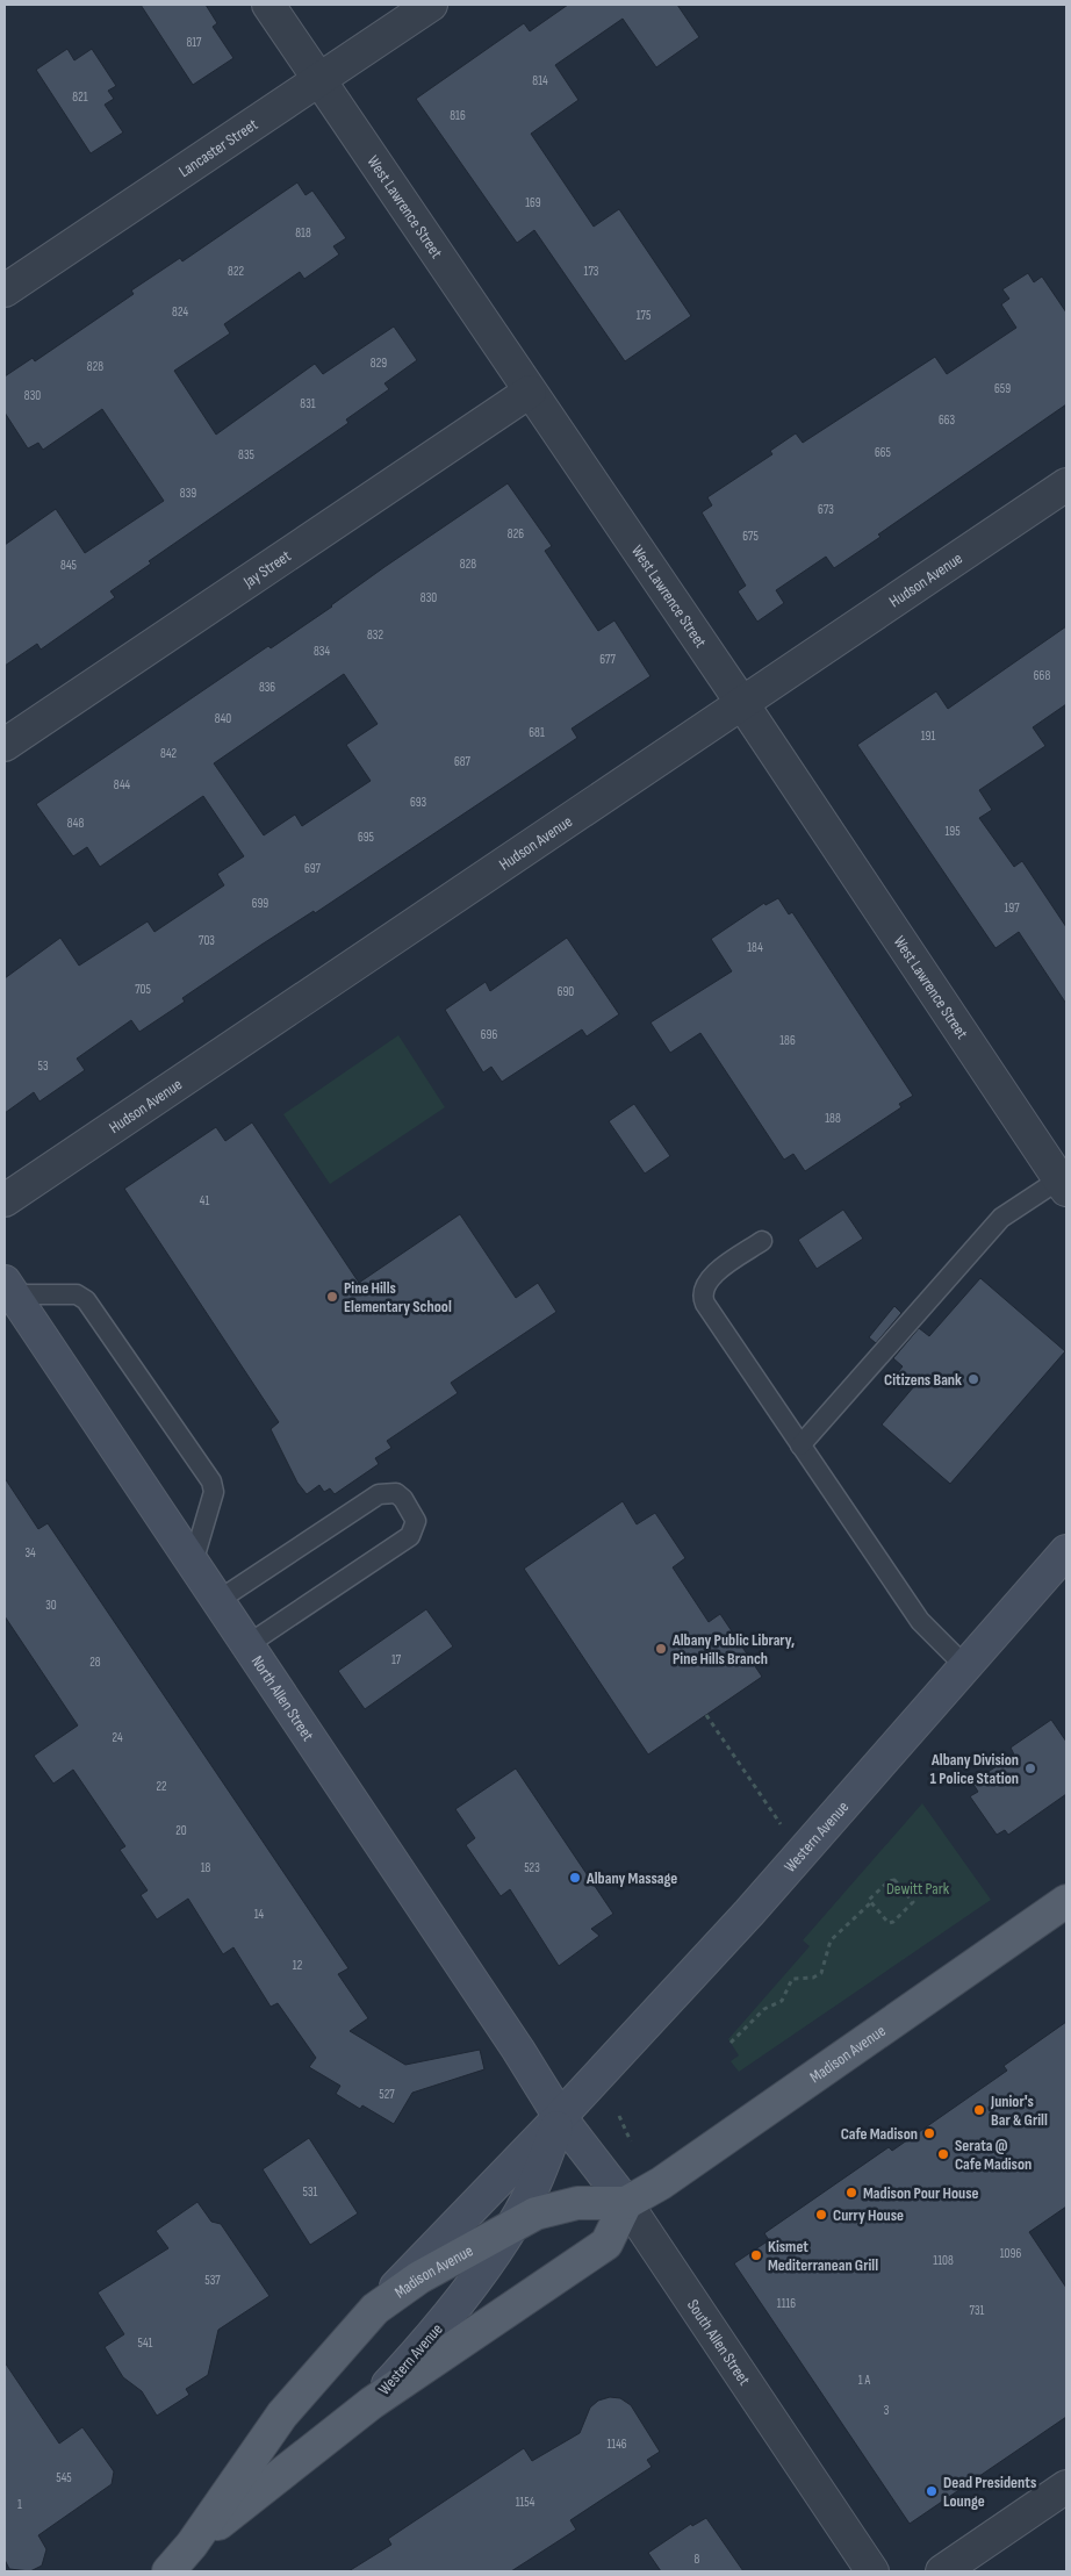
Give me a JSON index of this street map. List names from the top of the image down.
{
  "streets": {
    "main road": ["Western Avenue", "Madison Avenue"],
    "street": [
      "Lancaster Street",
      "West Lawrence Street",
      "Jay Street",
      "Hudson Avenue",
      "North Allen Street",
      "South Allen Street"
    ]
  },
  "crossings": [
    ["Lancaster Street", "West Lawrence Street"],
    ["West Lawrence Street", "Jay Street"],
    ["West Lawrence Street", "Hudson Avenue"],
    ["North Allen Street", "Western Avenue"],
    ["North Allen Street", "South Allen Street"],
    ["Western Avenue", "Madison Avenue"],
    ["Western Avenue", "South Allen Street"],
    ["Madison Avenue", "South Allen Street"]
  ],
  "parks": ["Dewitt Park"],
  "places": [
    "Pine Hills Elementary School",
    "Citizens Bank",
    "Albany Public Library, Pine Hills Branch",
    "Albany Division 1 Police Station",
    "Albany Massage",
    "Junior's Bar & Grill",
    "Cafe Madison",
    "Serata @ Cafe Madison",
    "Madison Pour House",
    "Curry House",
    "Kismet Mediterranean Grill",
    "Dead Presidents Lounge"
  ],
  "house_numbers": [
    "817",
    "814",
    "821",
    "816",
    "169",
    "818",
    "822",
    "173",
    "824",
    "175",
    "829",
    "828",
    "659",
    "830",
    "831",
    "663",
    "665",
    "835",
    "839",
    "673",
    "826",
    "675",
    "828",
    "845",
    "830",
    "832",
    "834",
    "677",
    "668",
    "836",
    "840",
    "681",
    "191",
    "842",
    "687",
    "844",
    "693",
    "848",
    "195",
    "695",
    "697",
    "699",
    "197",
    "703",
    "184",
    "705",
    "690",
    "696",
    "186",
    "53",
    "188",
    "41",
    "34",
    "30",
    "17",
    "28",
    "24",
    "22",
    "20",
    "18",
    "523",
    "14",
    "12",
    "527",
    "531",
    "1096",
    "1108",
    "537",
    "1116",
    "731",
    "541",
    "1 A",
    "3",
    "1146",
    "545",
    "1154",
    "1",
    "8"
  ]
}
